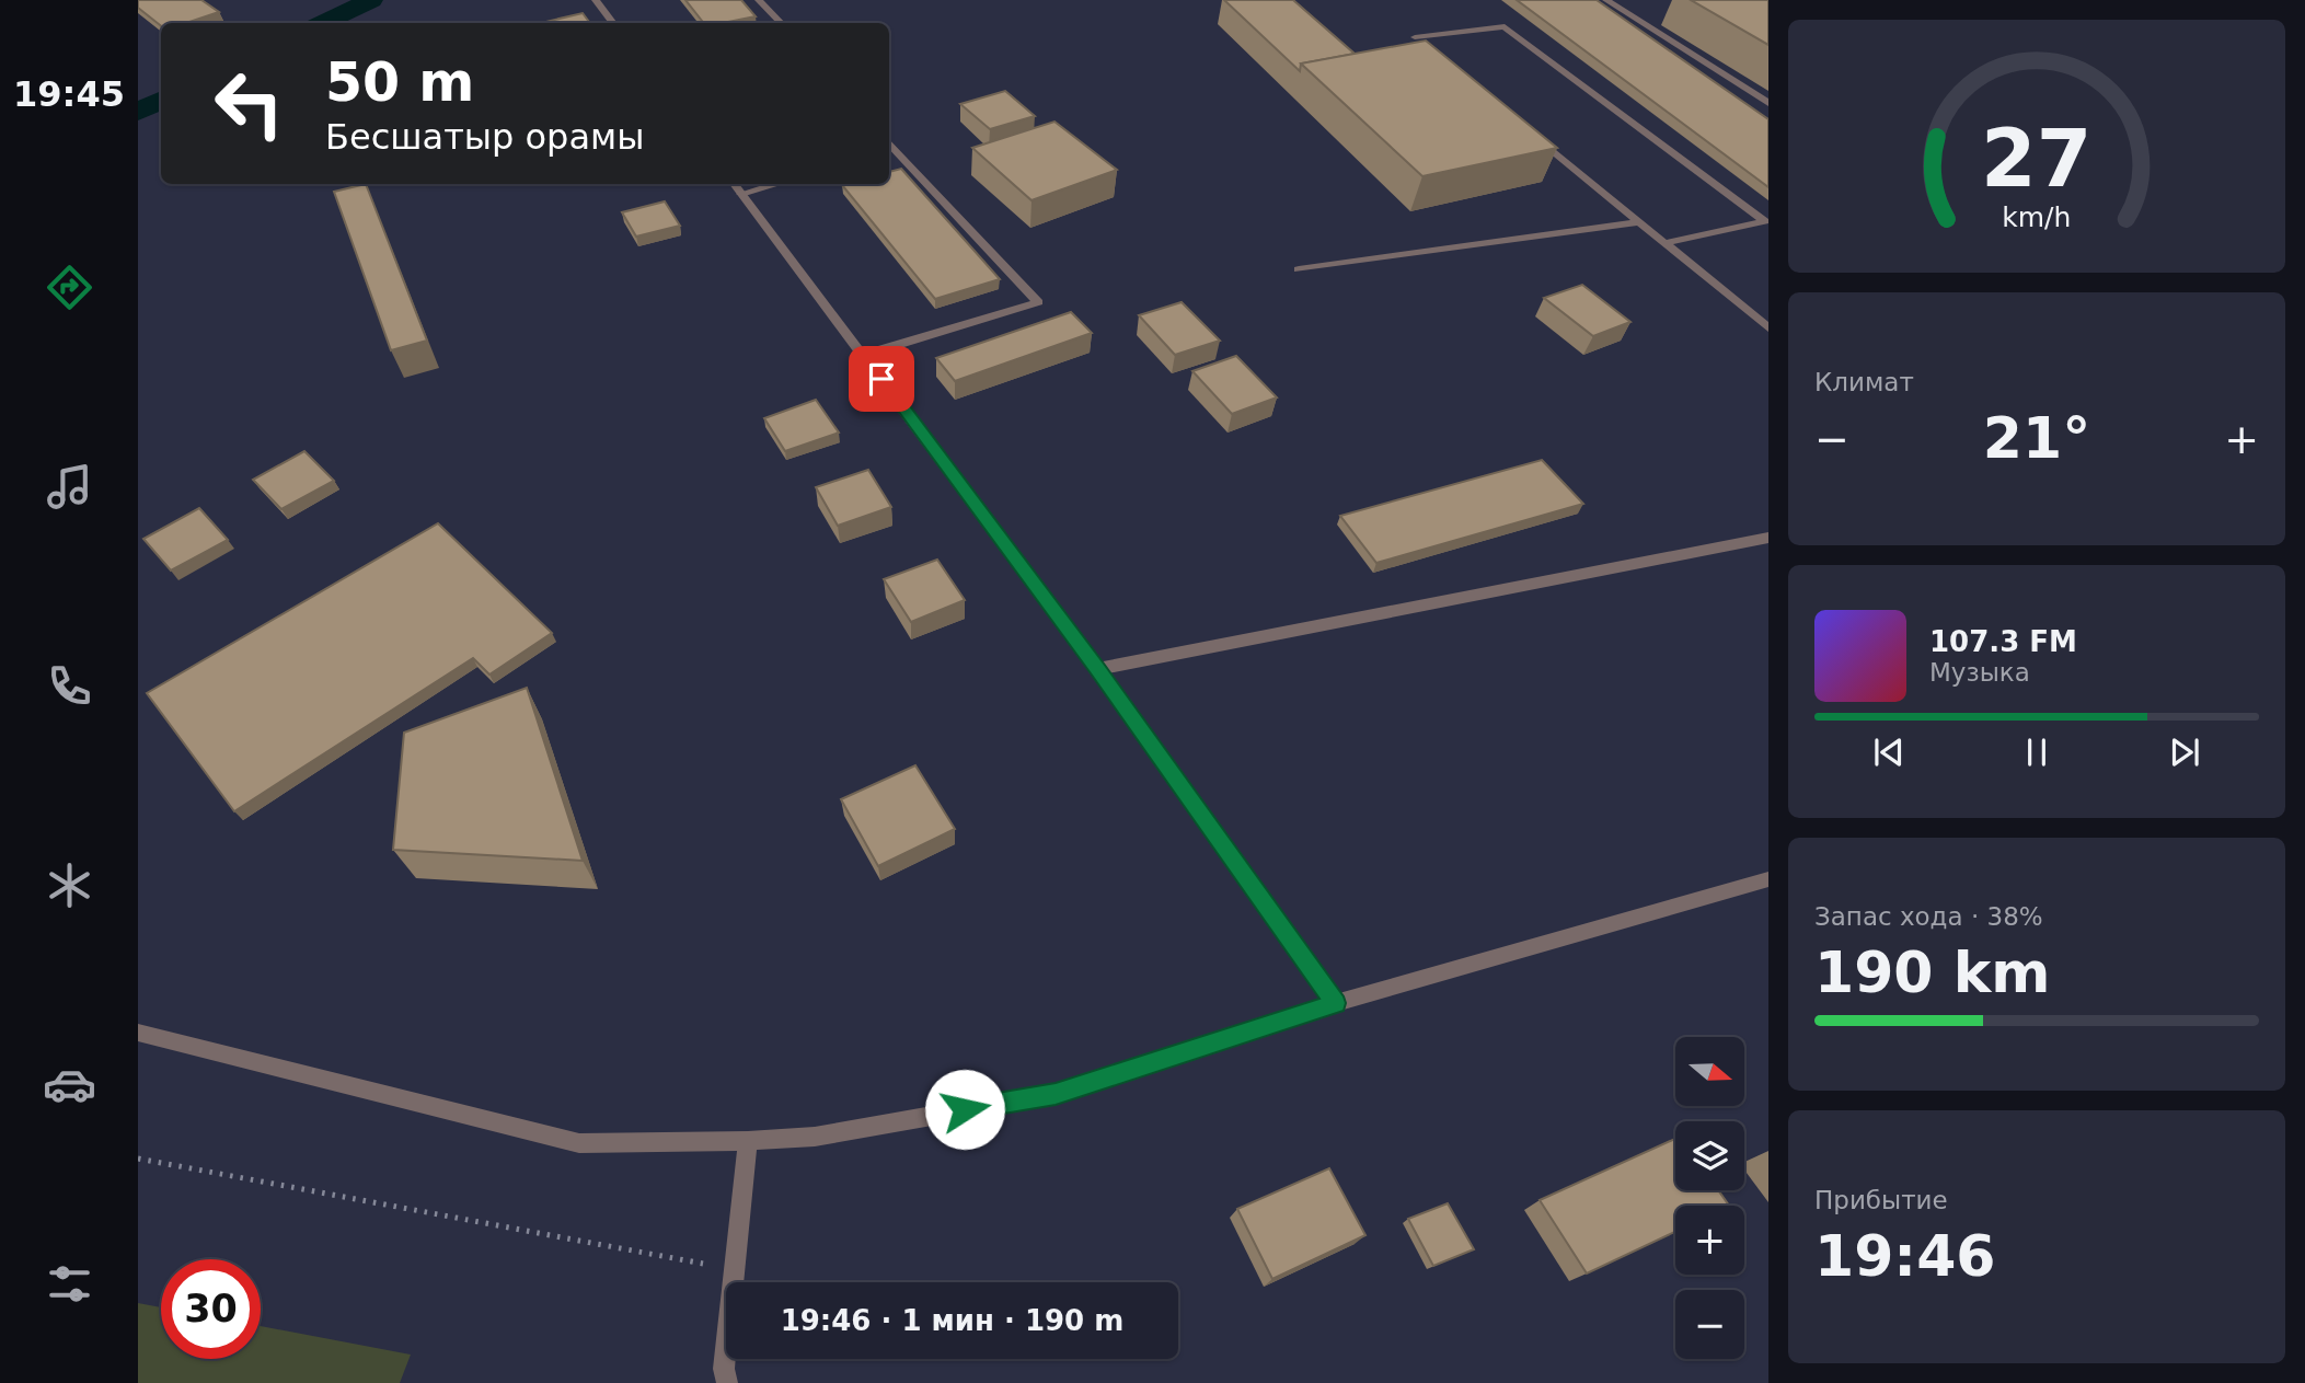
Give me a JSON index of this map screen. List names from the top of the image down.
{
  "north": "right",
  "page": {
    "tabs": "19:45",
    "turn": ["50 m", "Бесшатыр орамы"],
    "tile": [
      "Климат",
      ["Запас хода · 38%", "190 km"],
      ["Прибытие", "19:46"]
    ],
    "heat": ["−", "21°", "+"],
    "song": ["107.3 FM", "Музыка"],
    "map_buttons": ["+", "−"],
    "limit": "30",
    "trip": "19:46 · 1 мин · 190 m",
    "gauge": ["27", "km/h"]
  }
}
